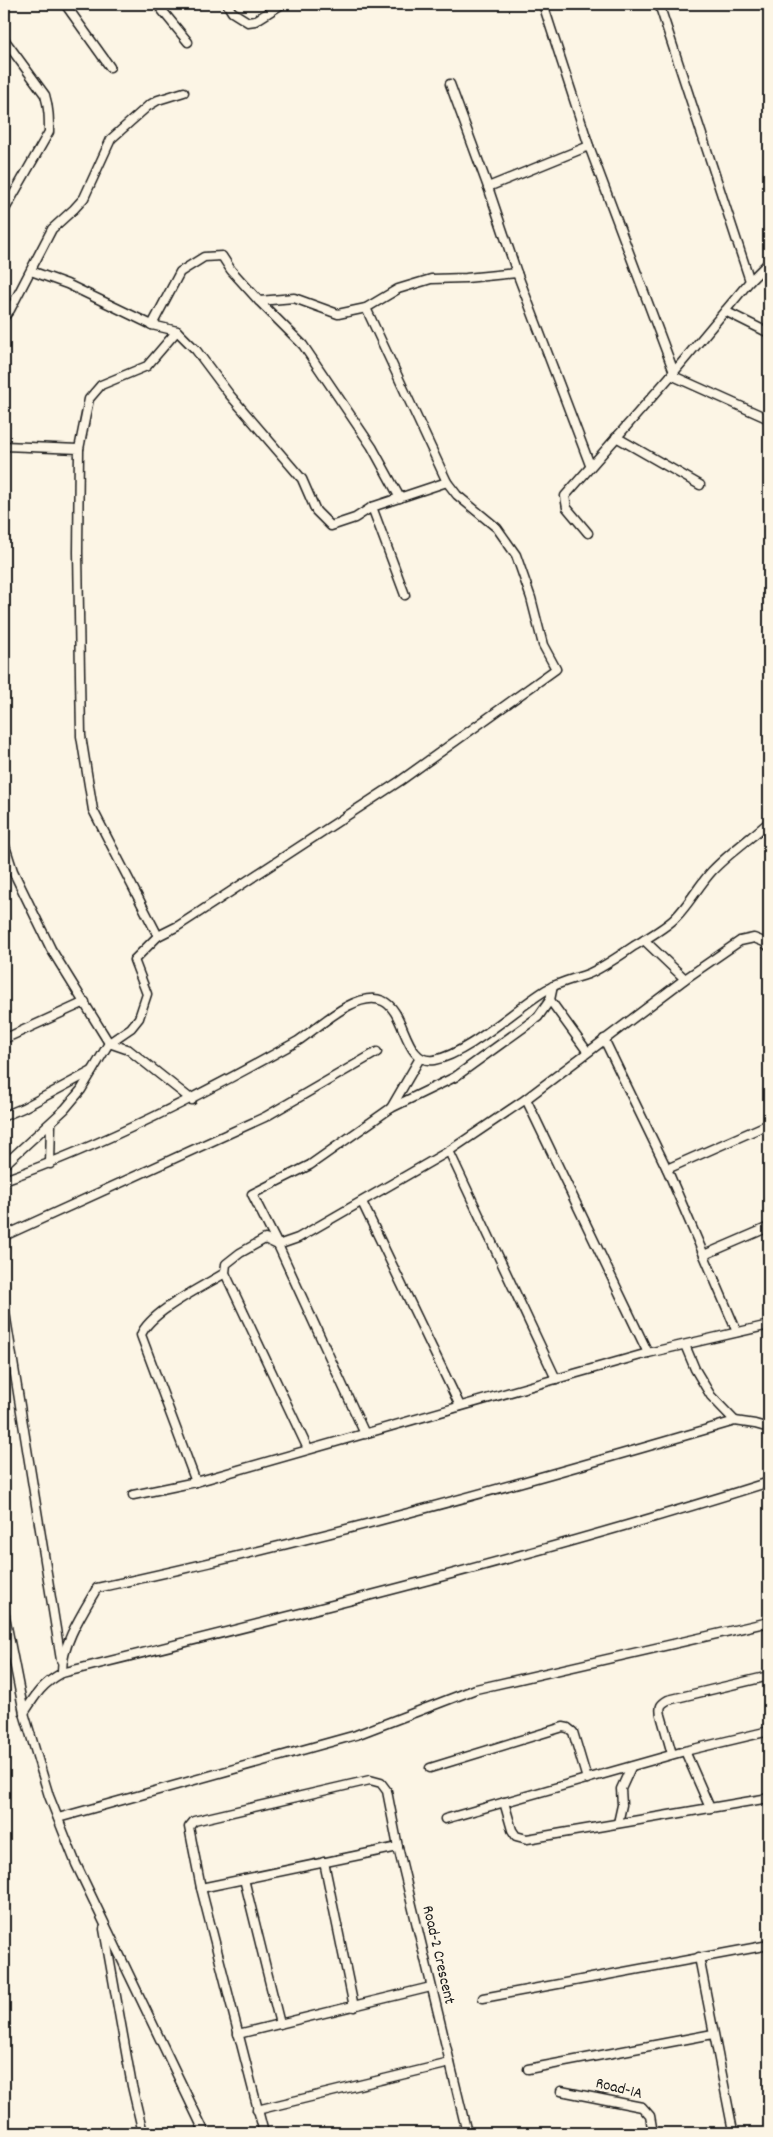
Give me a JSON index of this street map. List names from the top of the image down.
{
  "streets": {
    "street": ["Road-2 Crescent", "Road-1A"]
  }
}
